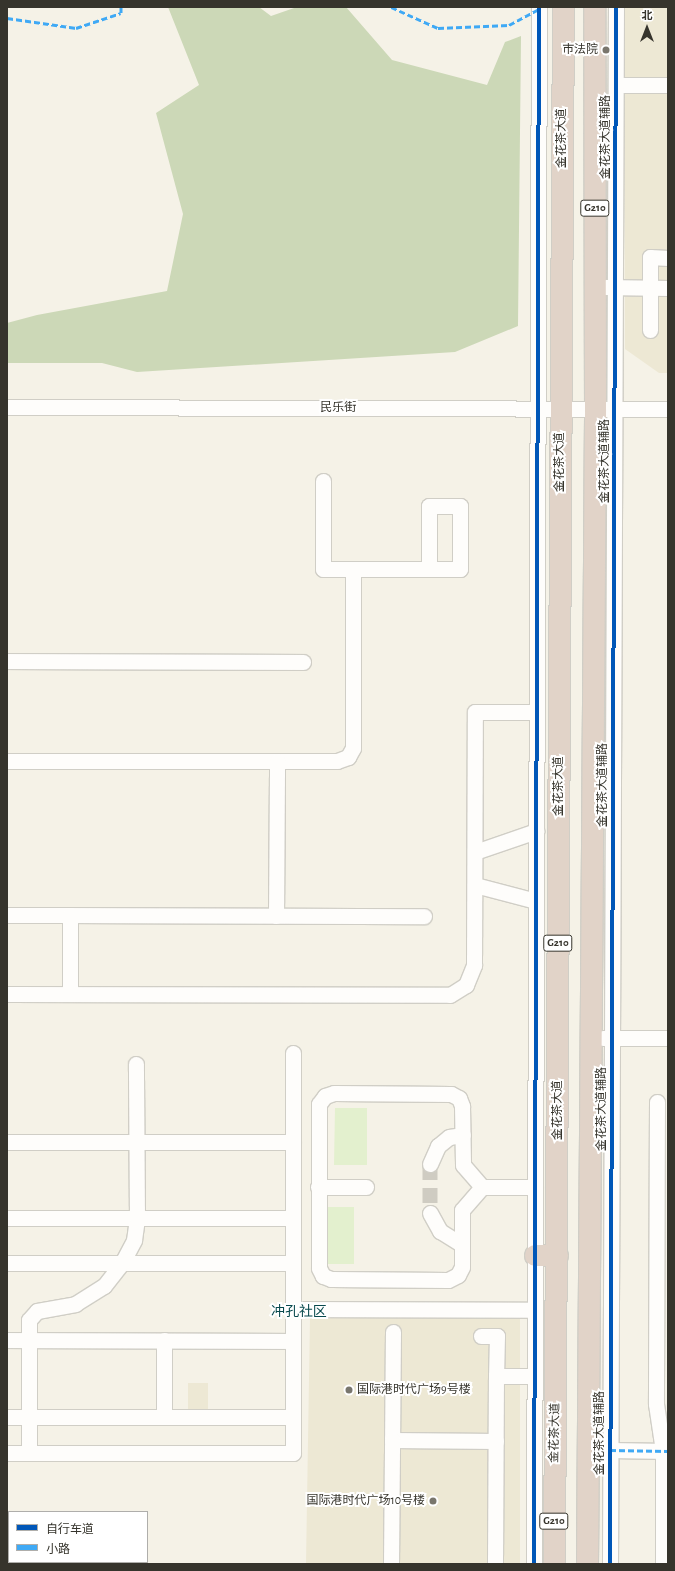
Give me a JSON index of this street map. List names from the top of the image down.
{
  "streets": {
    "highway": ["金花茶大道", "G210"],
    "street": ["金花茶大道辅路", "民乐街"]
  },
  "crossings": [
    ["金花茶大道辅路", "G210"],
    ["金花茶大道辅路", "民乐街"],
    ["金花茶大道", "民乐街"],
    ["G210", "民乐街"]
  ],
  "districts": ["冲孔社区"],
  "places": ["巿法院", "国际港时代广场9号楼", "国际港时代广场10号楼"],
  "legend": ["自行车道", "小路"],
  "north": "top"
}
